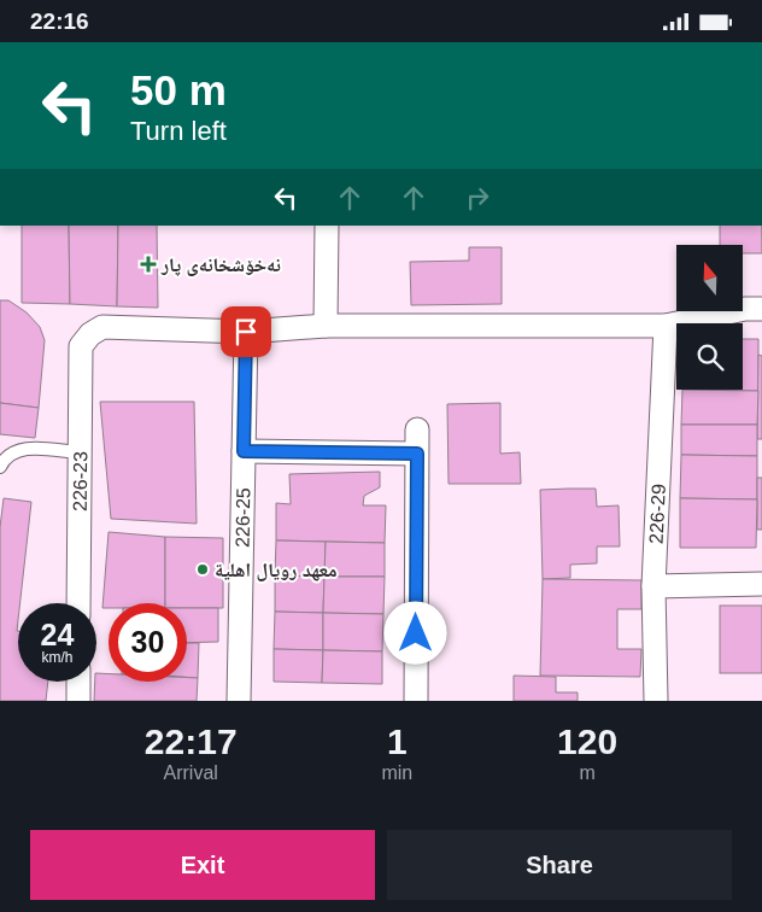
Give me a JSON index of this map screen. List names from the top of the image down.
{
  "streets": {
    "street": ["226-23", "226-29", "226-25"]
  },
  "crossings": [
    ["226-23", "226-25"]
  ],
  "places": {
    "health": ["نەخۆشخانەی پار"],
    "other": ["معهد رويال اهلية"]
  },
  "north": "top",
  "page": {
    "status": "22:16",
    "turn": ["50 m", "Turn left"],
    "speed": "24 km/h",
    "limit": "30",
    "eta": [
      "22:17",
      "Arrival",
      "1",
      "min",
      "120",
      "m"
    ],
    "buttons": ["Exit", "Share"]
  }
}
